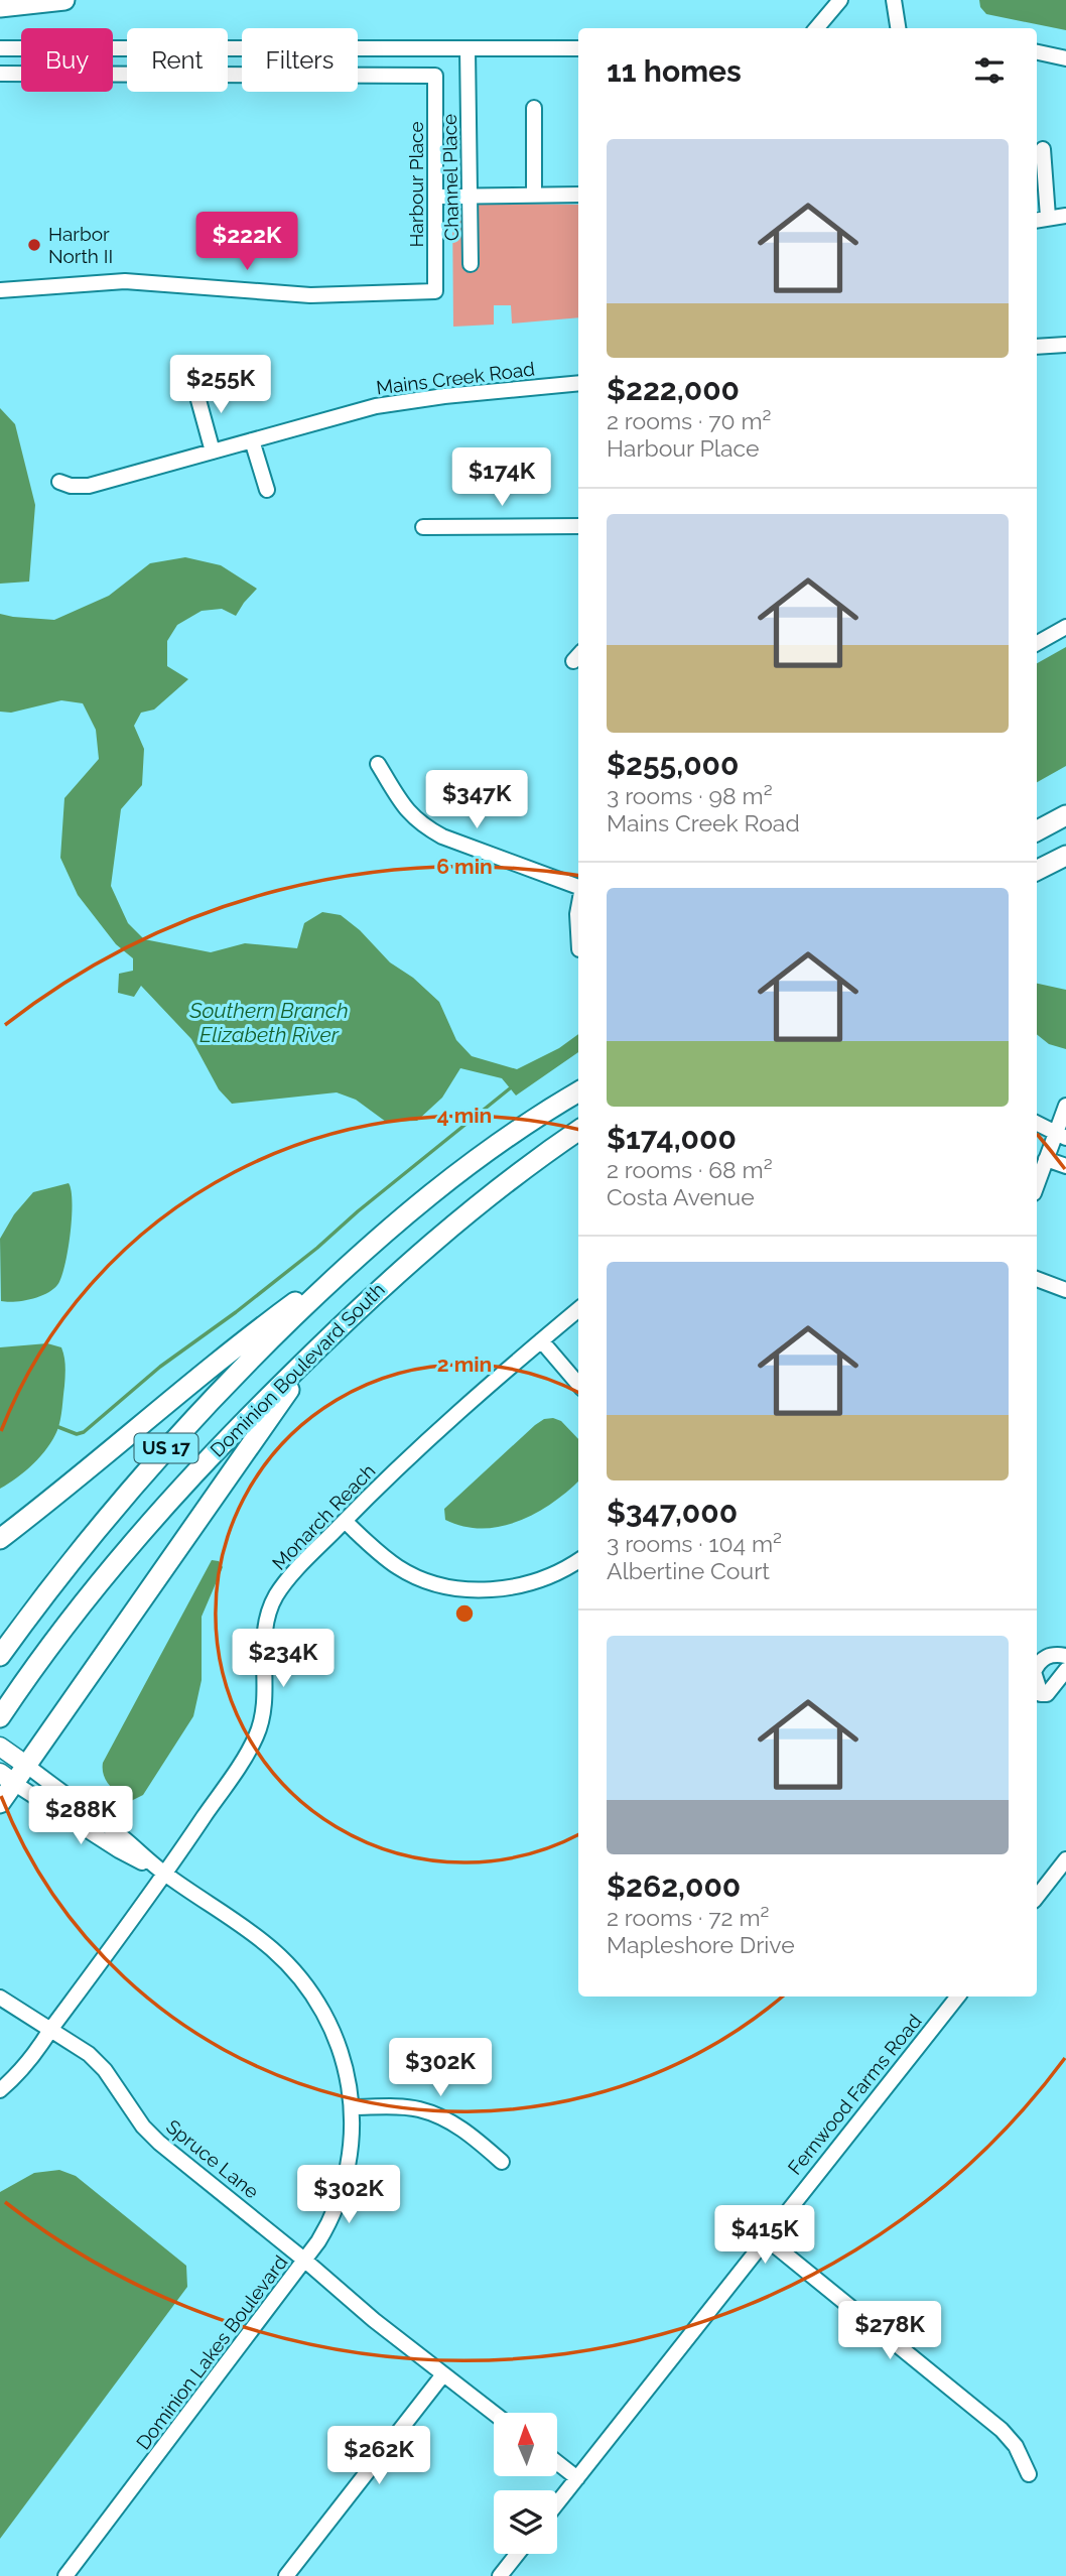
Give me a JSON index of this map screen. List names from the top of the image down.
{
  "streets": {
    "highway": ["Dominion Boulevard South", "US 17"],
    "street": [
      "Channel Place",
      "Harbour Place",
      "Mains Creek Road",
      "Monarch Reach",
      "Fernwood Farms Road",
      "Spruce Lane",
      "Dominion Lakes Boulevard"
    ]
  },
  "crossings": [
    ["Monarch Reach", "Spruce Lane"],
    ["Monarch Reach", "Dominion Lakes Boulevard"],
    ["Spruce Lane", "Dominion Lakes Boulevard"]
  ],
  "water": ["Southern Branch Elizabeth River"],
  "places": ["Harbor North II"],
  "north": "top",
  "page": {
    "chip": ["Buy", "Rent", "Filters"],
    "heading": "11 homes",
    "list": [
      {
        "name": "$222,000",
        "note": "2 rooms · 70 m² · Harbour Place"
      },
      {
        "name": "$255,000",
        "note": "3 rooms · 98 m² · Mains Creek Road"
      },
      {
        "name": "$174,000",
        "note": "2 rooms · 68 m² · Costa Avenue"
      },
      {
        "name": "$347,000",
        "note": "3 rooms · 104 m² · Albertine Court"
      },
      {
        "name": "$262,000",
        "note": "2 rooms · 72 m² · Mapleshore Drive"
      }
    ],
    "price": [
      "$222K",
      "$255K",
      "$174K",
      "$347K",
      "$234K",
      "$288K",
      "$302K",
      "$302K",
      "$415K",
      "$278K",
      "$262K"
    ]
  },
  "rings": ["6 min", "4 min", "2 min"]
}
